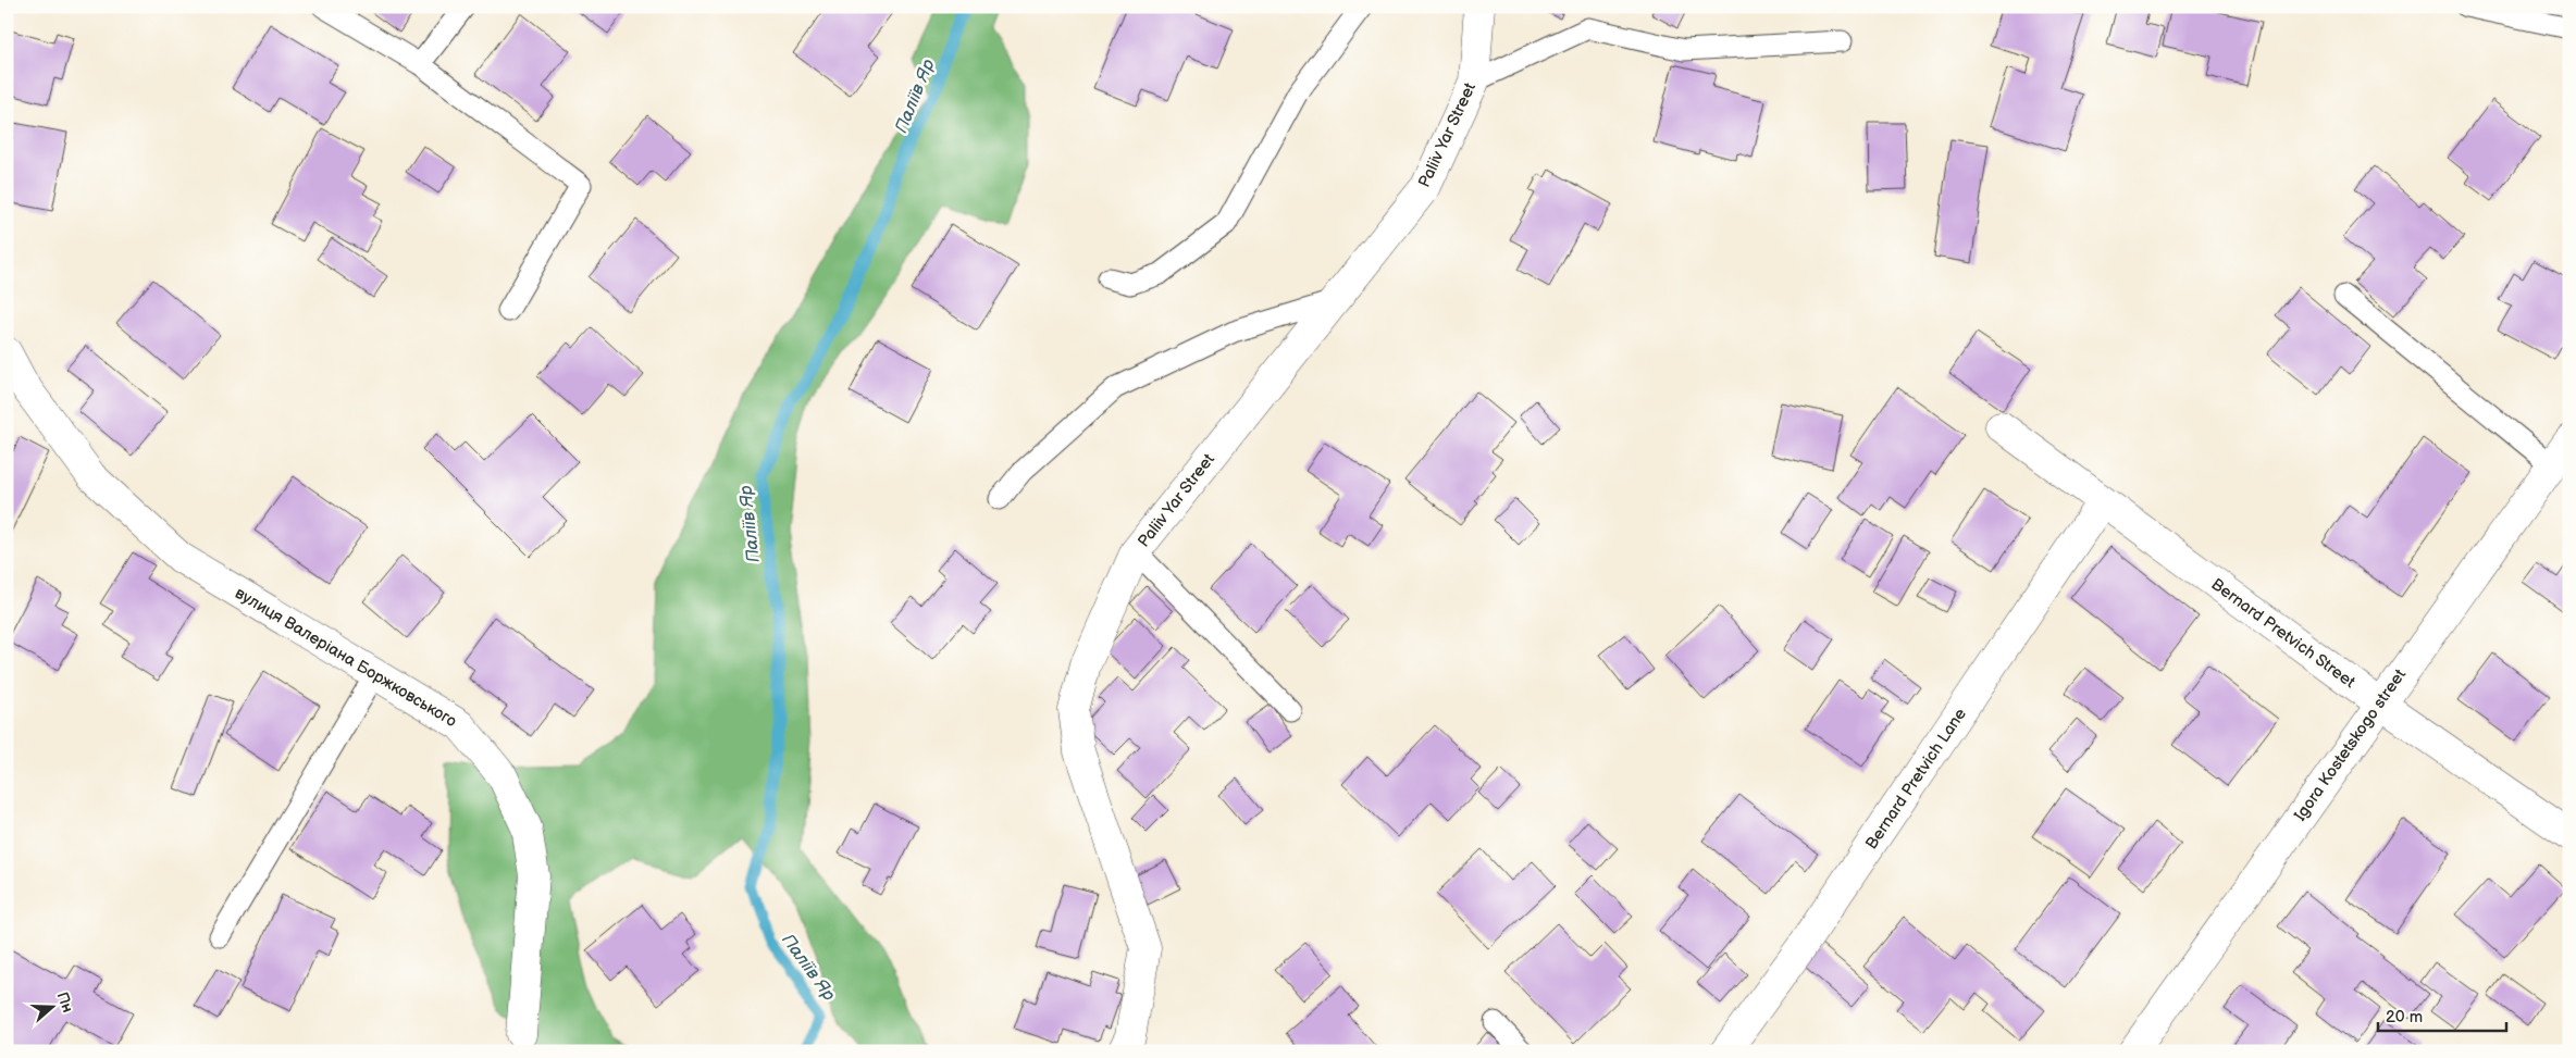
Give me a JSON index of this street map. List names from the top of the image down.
{
  "streets": {
    "street": [
      "Paliiv Yar Street",
      "Bernard Pretvich Street",
      "вулиця Валеріана Боржковського",
      "Igora Kostetskogo street",
      "Bernard Pretvich Lane"
    ]
  },
  "crossings": [
    ["Bernard Pretvich Street", "Igora Kostetskogo street"],
    ["Bernard Pretvich Street", "Bernard Pretvich Lane"]
  ],
  "water": ["Паліїв Яр"],
  "scale_bar": "20 m",
  "north": "right"
}
